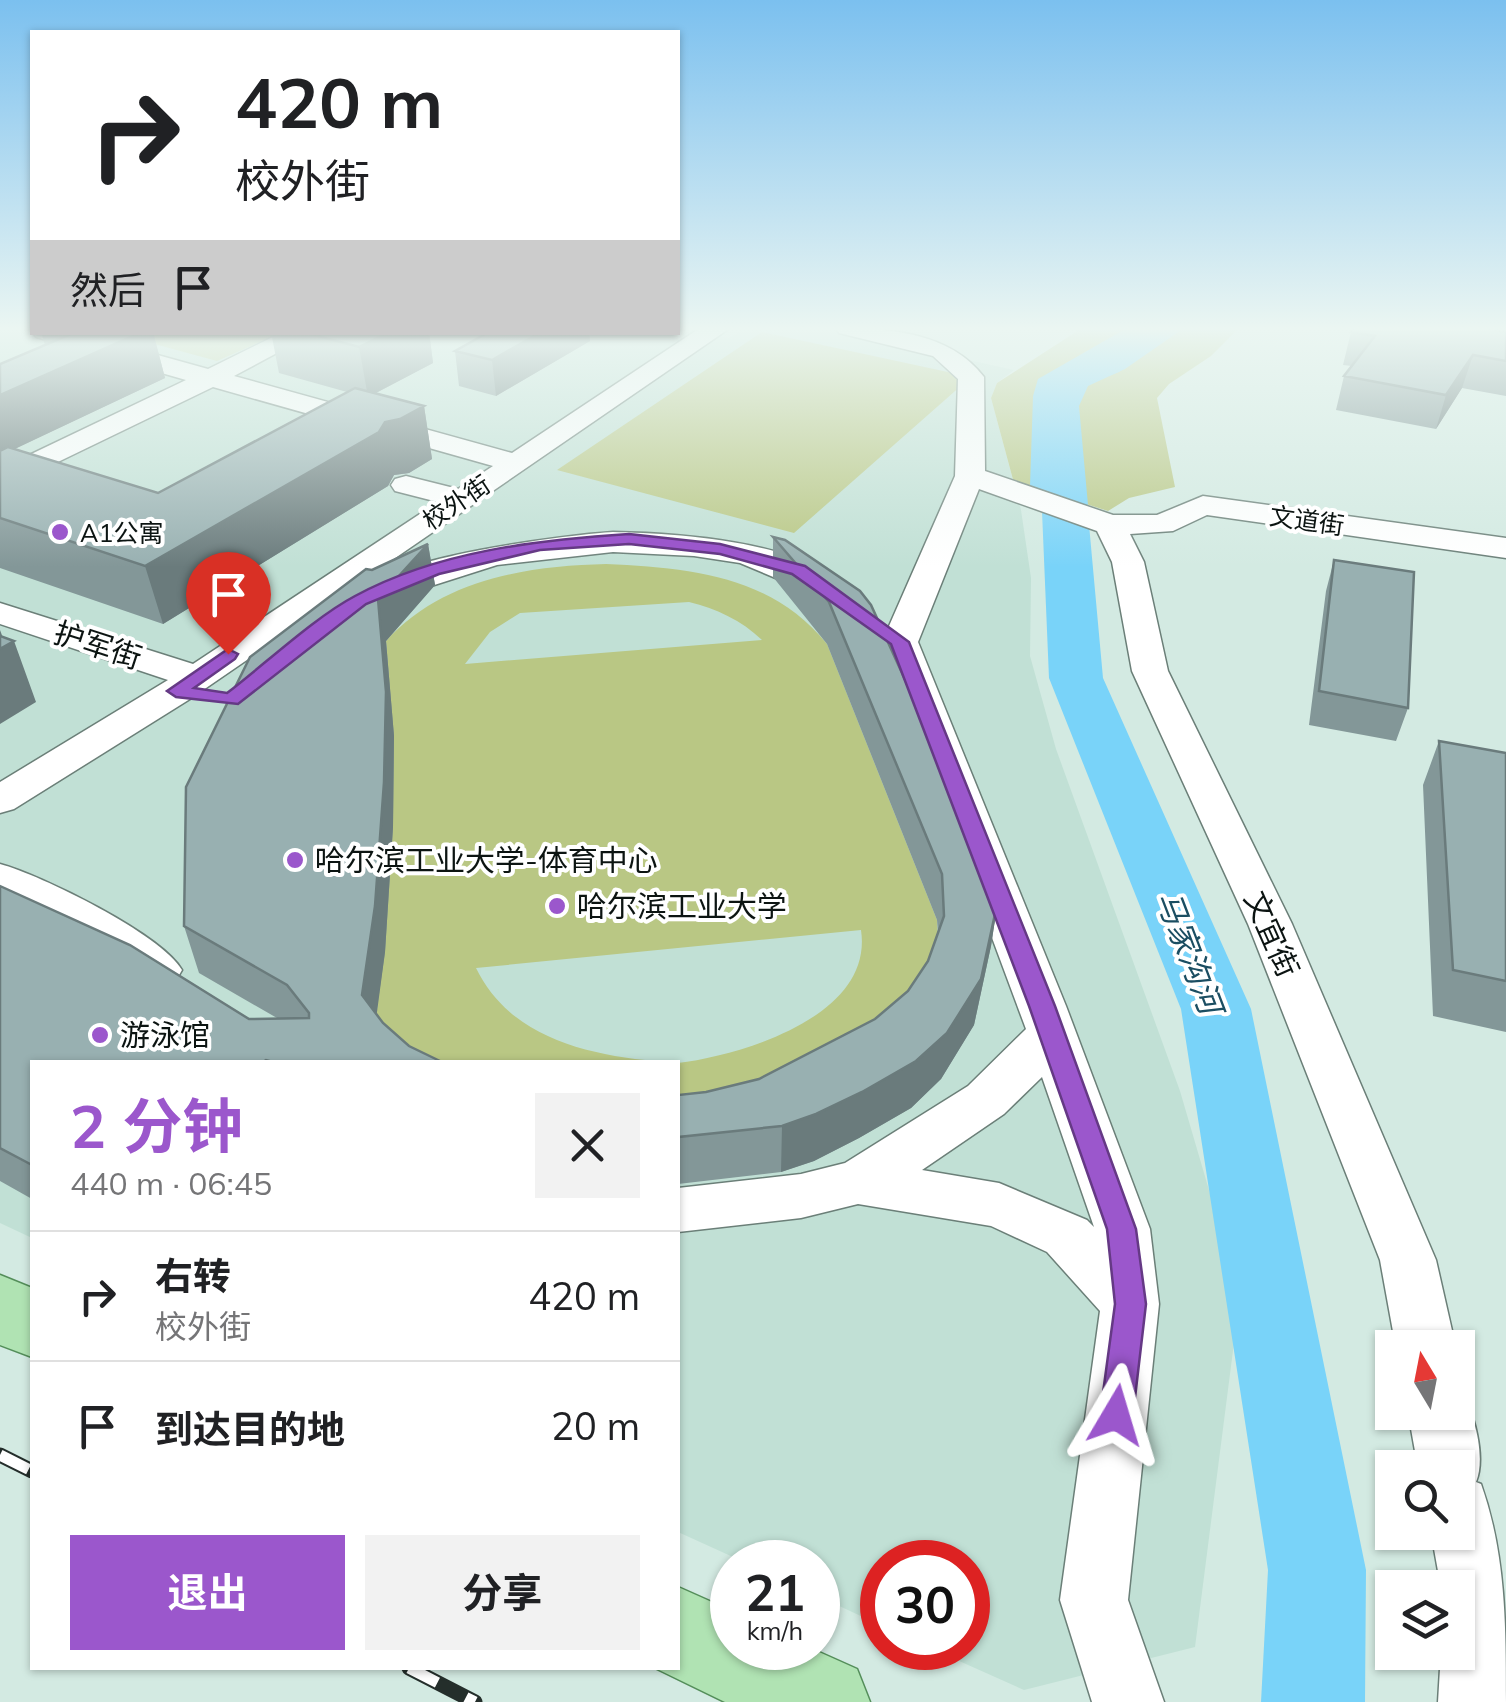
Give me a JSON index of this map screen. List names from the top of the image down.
{
  "streets": {
    "street": [
      "校外街",
      "文道街",
      "护军街",
      "文宜街"
    ]
  },
  "crossings": [
    ["校外街", "护军街"],
    ["文道街", "文宜街"]
  ],
  "water": ["马家沟河"],
  "places": [
    "A1公寓",
    "哈尔滨工业大学-体育中心",
    "哈尔滨工业大学",
    "游泳馆"
  ],
  "north": "top",
  "page": {
    "turn": ["420 m", "校外街"],
    "then": "然后",
    "heading": ["2 分钟", "440 m · 06:45"],
    "list": [
      {
        "name": "右转",
        "note": "校外街",
        "value": "420 m"
      },
      {
        "name": "到达目的地",
        "value": "20 m"
      }
    ],
    "buttons": ["退出", "分享"],
    "speed": "21 km/h",
    "limit": "30"
  }
}
